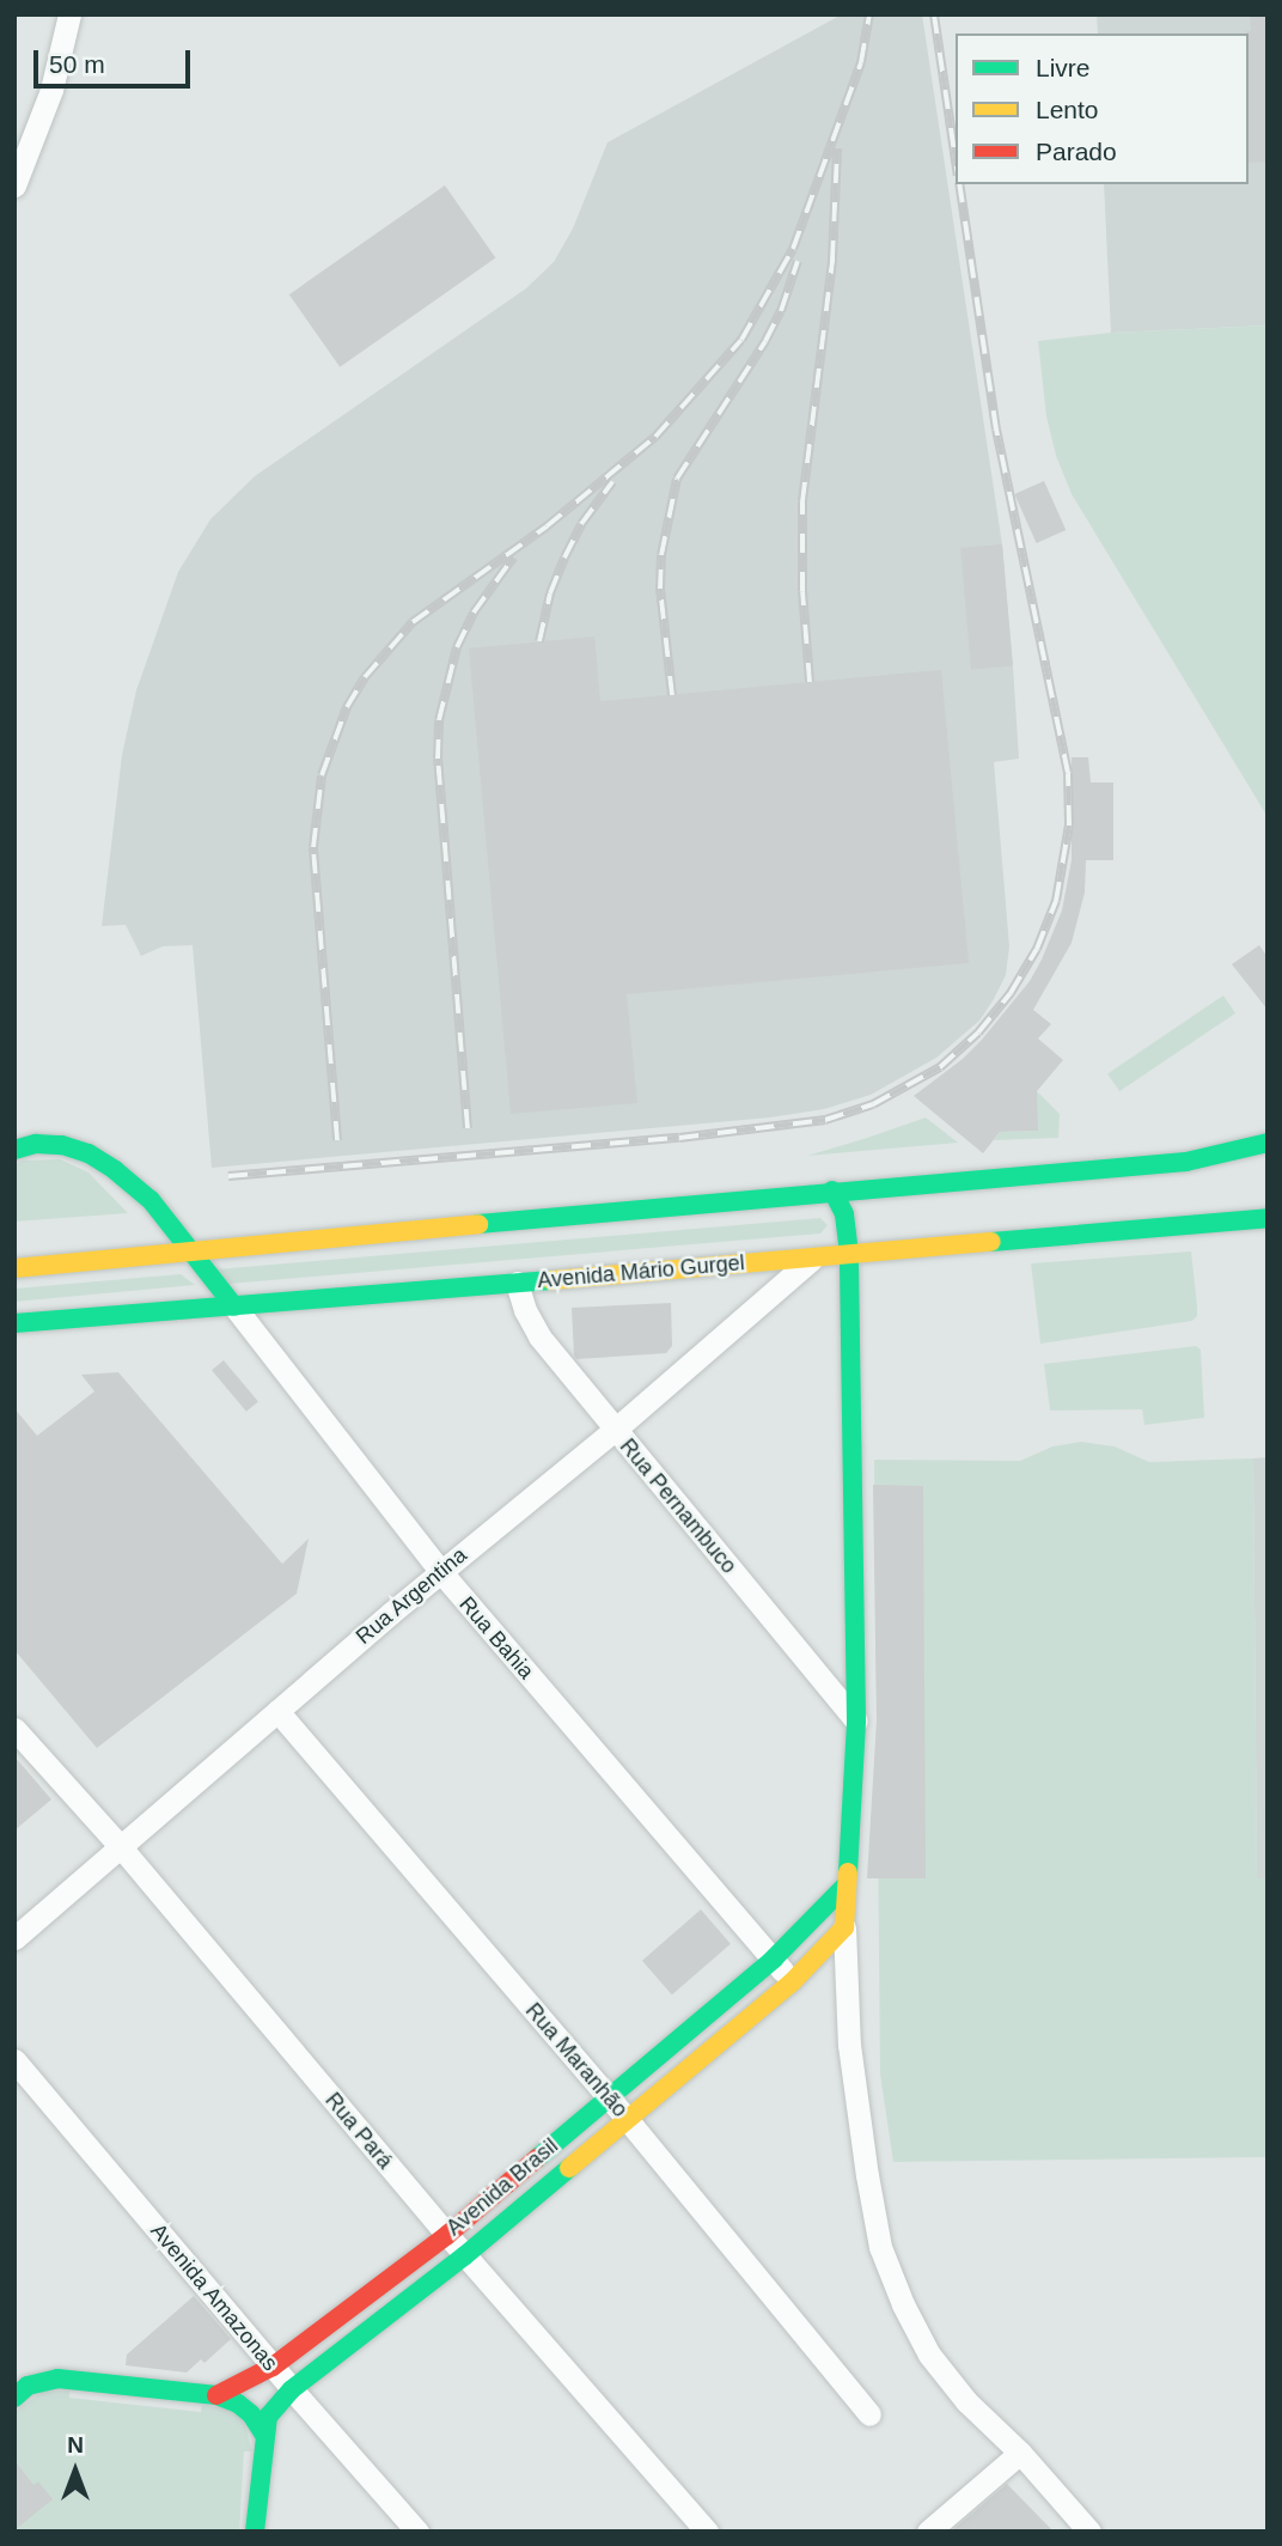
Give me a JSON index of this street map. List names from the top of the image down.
{
  "streets": {
    "main road": ["Avenida Mário Gurgel", "Avenida Brasil"],
    "street": [
      "Rua Pernambuco",
      "Rua Argentina",
      "Rua Bahia",
      "Rua Maranhão",
      "Rua Pará",
      "Avenida Amazonas"
    ]
  },
  "crossings": [
    ["Avenida Mário Gurgel", "Rua Pernambuco"],
    ["Avenida Mário Gurgel", "Rua Argentina"],
    ["Avenida Mário Gurgel", "Rua Bahia"],
    ["Rua Pernambuco", "Rua Argentina"],
    ["Rua Argentina", "Rua Bahia"],
    ["Rua Argentina", "Rua Maranhão"],
    ["Rua Argentina", "Rua Pará"],
    ["Rua Bahia", "Avenida Brasil"],
    ["Rua Maranhão", "Avenida Brasil"],
    ["Rua Pará", "Avenida Brasil"],
    ["Avenida Brasil", "Avenida Amazonas"]
  ],
  "legend": ["Livre", "Lento", "Parado"],
  "scale_bar": "50 m",
  "north": "top"
}
